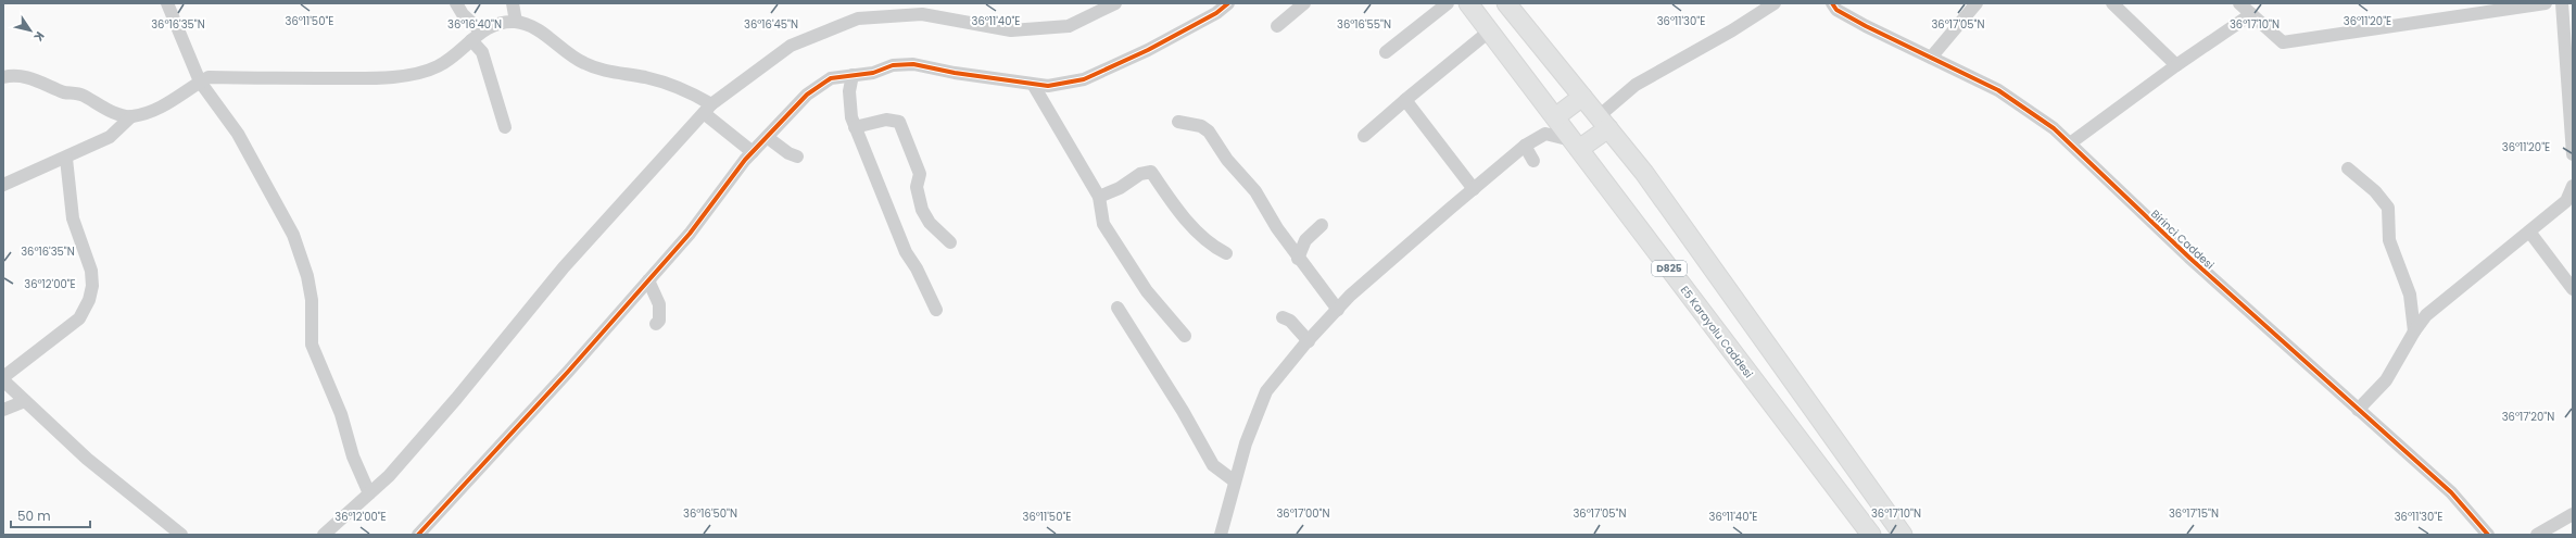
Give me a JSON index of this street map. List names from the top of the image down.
{
  "streets": {
    "highway": ["D825", "E5 Karayolu Caddesi"],
    "street": ["Birinci Caddesi"]
  },
  "scale_bar": "50 m",
  "north": "bottom right",
  "coordinates": [
    "36°11'50\"E",
    "36°11'40\"E",
    "36°11'30\"E",
    "36°11'20\"E",
    "36°16'35\"N",
    "36°16'40\"N",
    "36°16'45\"N",
    "36°16'55\"N",
    "36°17'05\"N",
    "36°17'10\"N",
    "36°12'00\"E",
    "36°17'20\"N",
    "36°16'50\"N",
    "36°17'00\"N",
    "36°17'15\"N"
  ]
}
